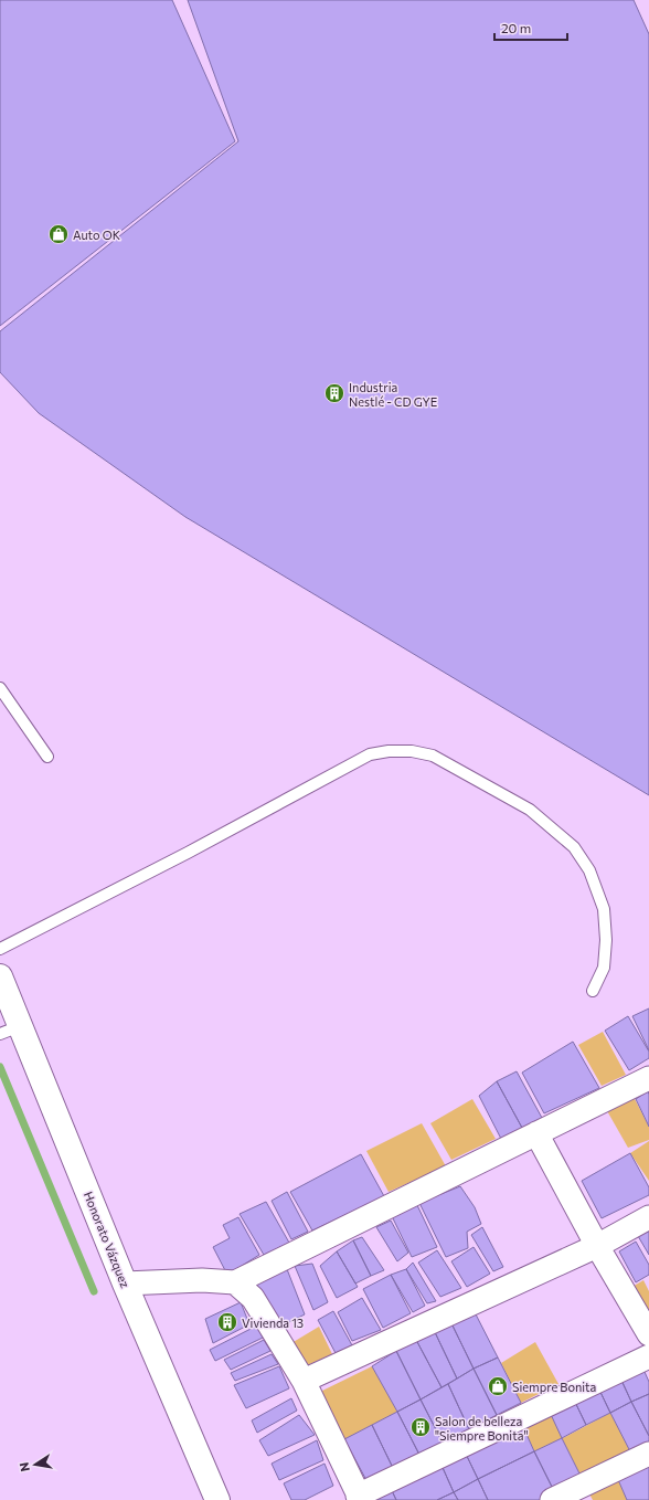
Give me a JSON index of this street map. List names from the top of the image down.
{
  "streets": {
    "street": ["Honorato Vázquez"]
  },
  "places": {
    "shop": ["Auto OK", "Siempre Bonita"],
    "building": ["Industria Nestlé - CD GYE", "Vivienda 13", "Salon de belleza \"Siempre Bonita\""]
  },
  "scale_bar": "20 m",
  "north": "left"
}
